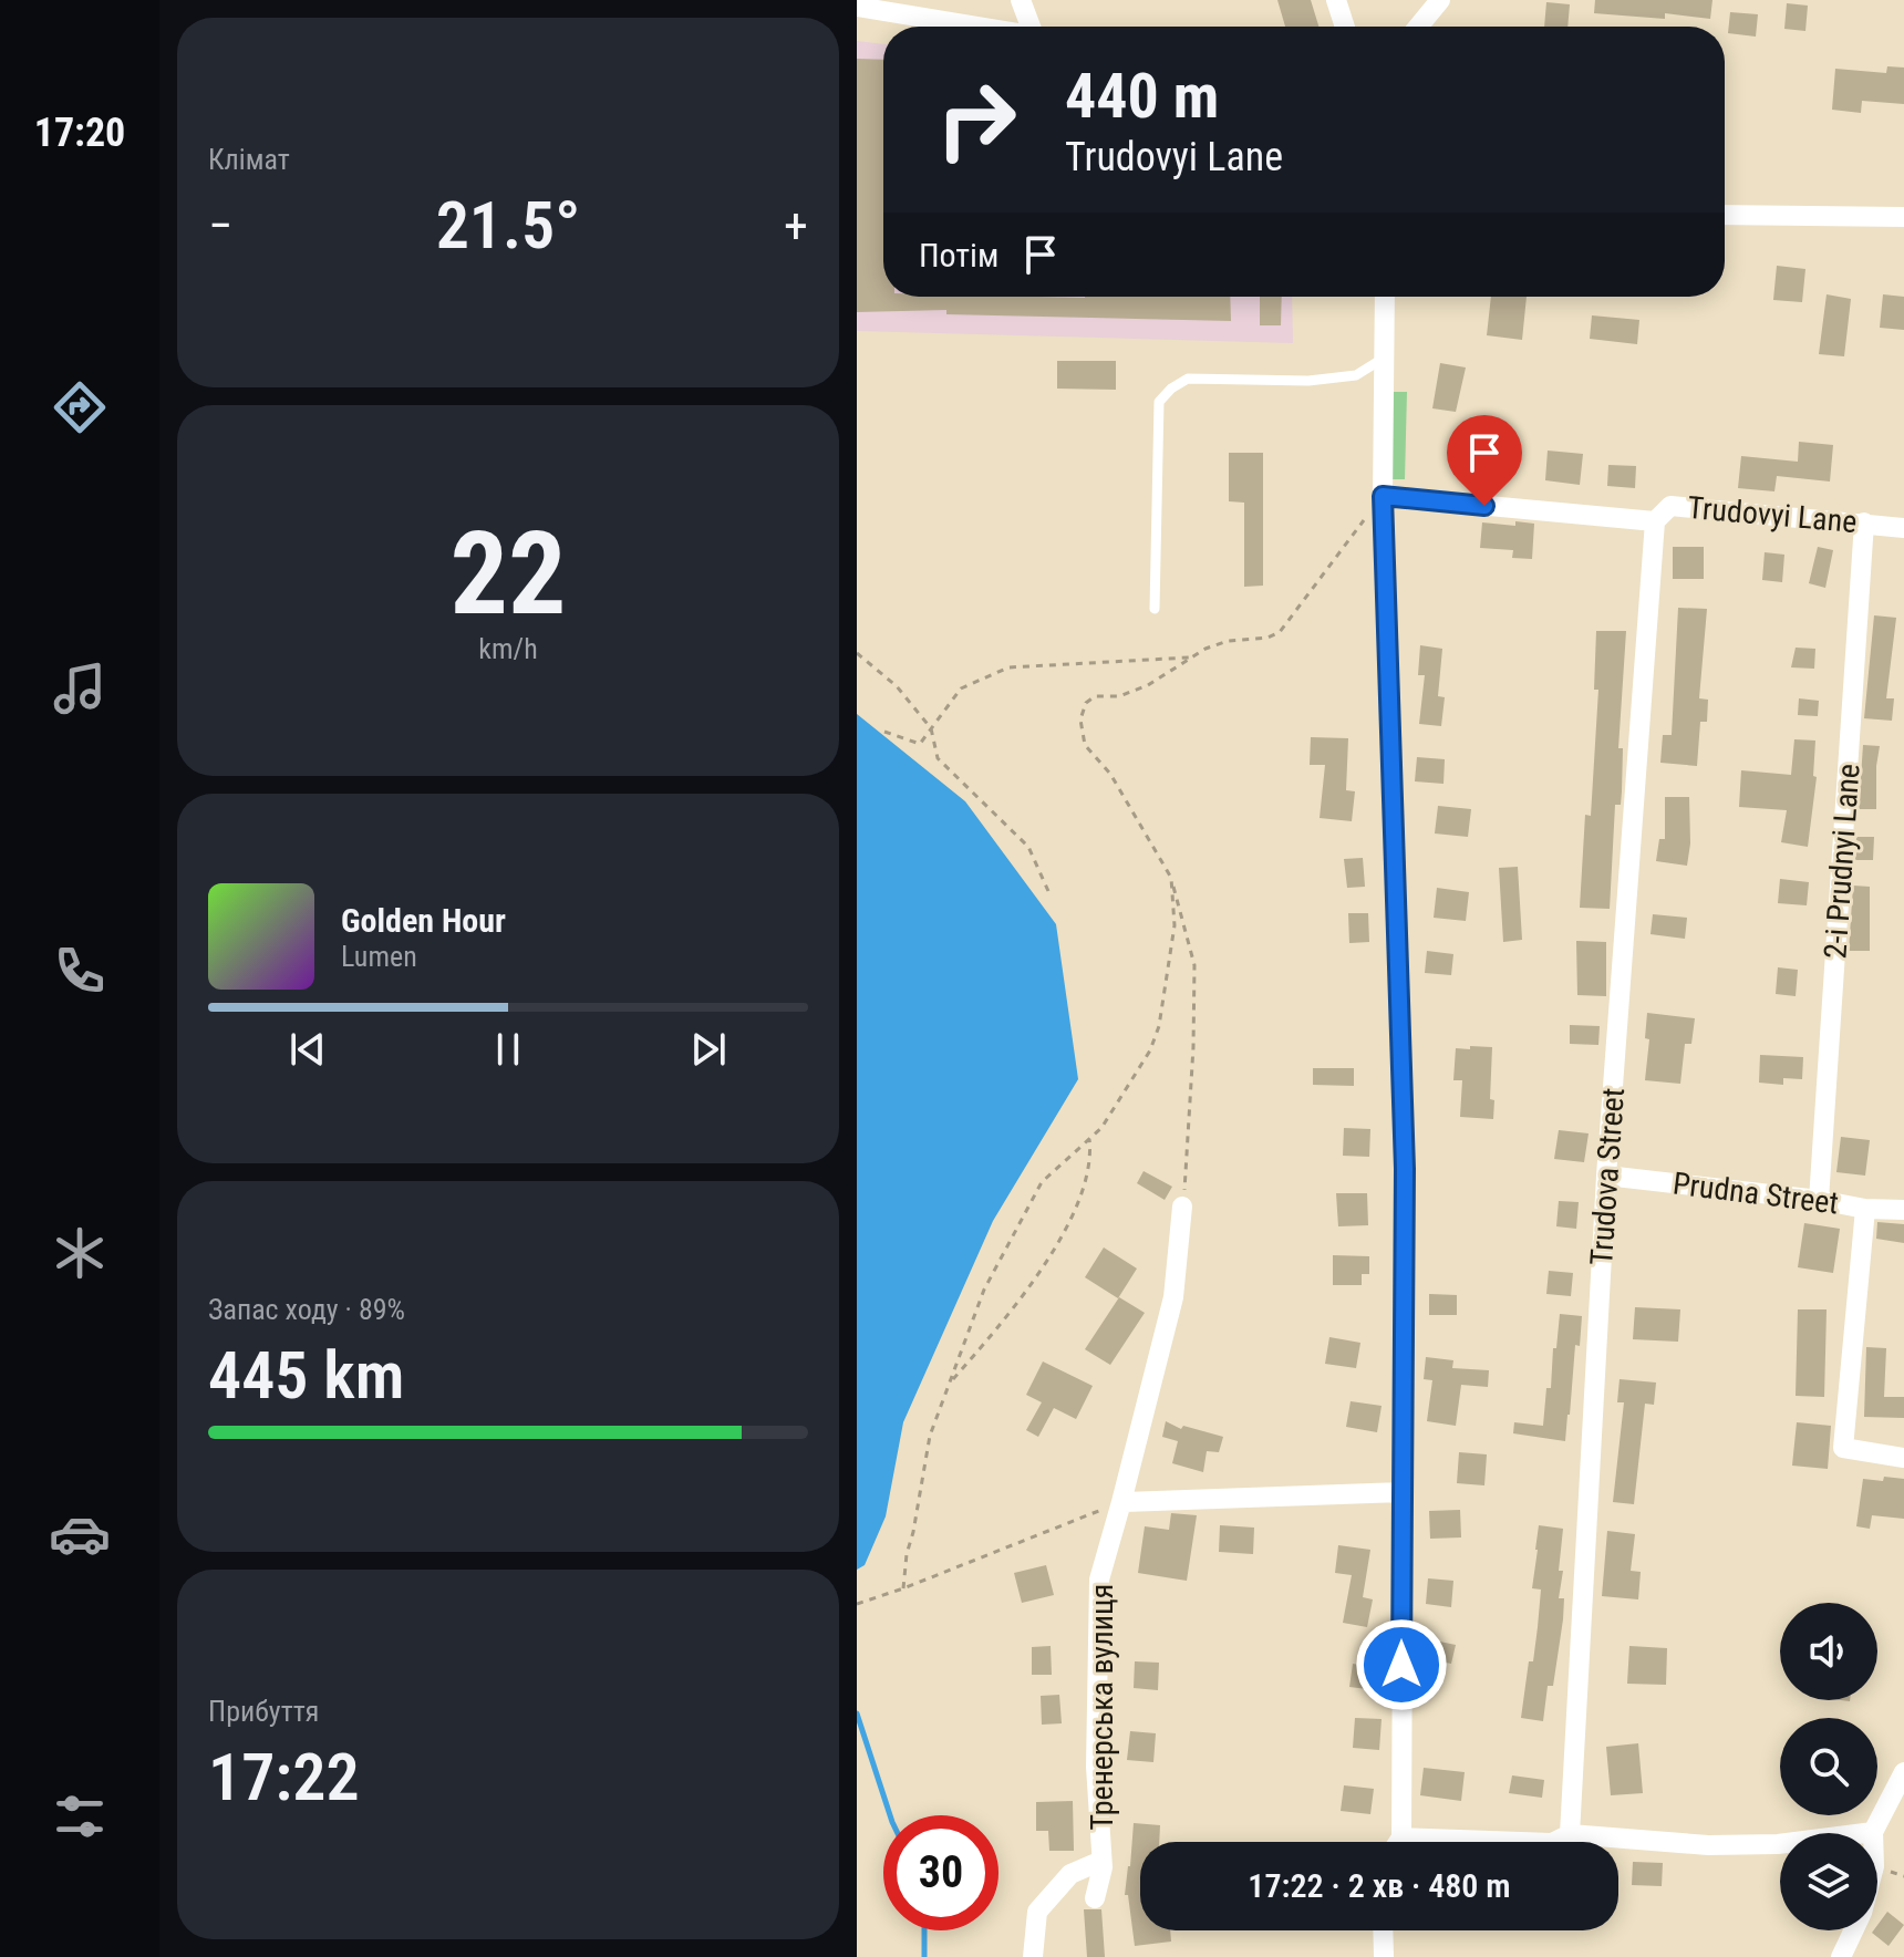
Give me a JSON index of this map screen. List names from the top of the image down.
{
  "streets": {
    "street": [
      "Trudovyi Lane",
      "2-i Prudnyi Lane",
      "Trudova Street",
      "Prudna Street",
      "Тренерська вулиця"
    ]
  },
  "crossings": [
    ["Trudovyi Lane", "2-i Prudnyi Lane"],
    ["Trudovyi Lane", "Trudova Street"],
    ["2-i Prudnyi Lane", "Prudna Street"],
    ["Trudova Street", "Prudna Street"]
  ],
  "page": {
    "tabs": "17:20",
    "tile": [
      "Клімат",
      ["22", "km/h"],
      ["Запас ходу · 89%", "445 km"],
      ["Прибуття", "17:22"]
    ],
    "turn": ["440 m", "Trudovyi Lane"],
    "heat": ["−", "21.5°", "+"],
    "then": "Потім",
    "song": ["Golden Hour", "Lumen"],
    "limit": "30",
    "trip": "17:22 · 2 хв · 480 m"
  }
}
